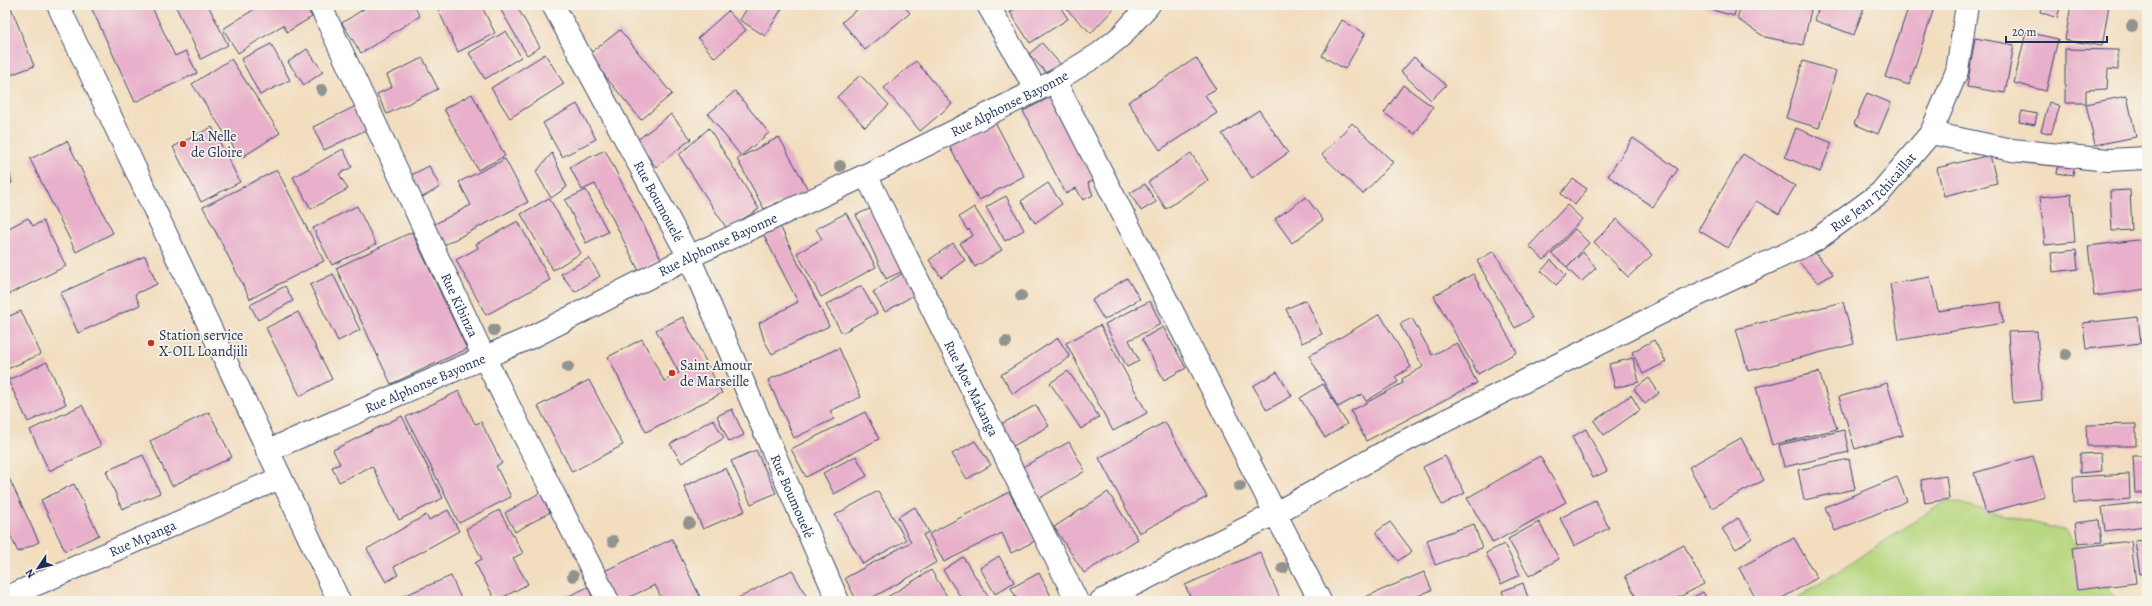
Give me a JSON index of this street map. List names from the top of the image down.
{
  "streets": {
    "main road": [
      "Rue Alphonse Bayonne",
      "Rue Jean Tchicaillat",
      "Rue Boumouelé",
      "Rue Kibinza",
      "Rue Moe Makanga",
      "Rue Mpanga"
    ]
  },
  "crossings": [
    ["Rue Alphonse Bayonne", "Rue Boumouelé"],
    ["Rue Alphonse Bayonne", "Rue Kibinza"],
    ["Rue Alphonse Bayonne", "Rue Moe Makanga"]
  ],
  "places": ["La Nelle de Gloire", "Station service X-OIL Loandjili", "Saint Amour de Marseille"],
  "scale_bar": "20 m",
  "north": "bottom left"
}
